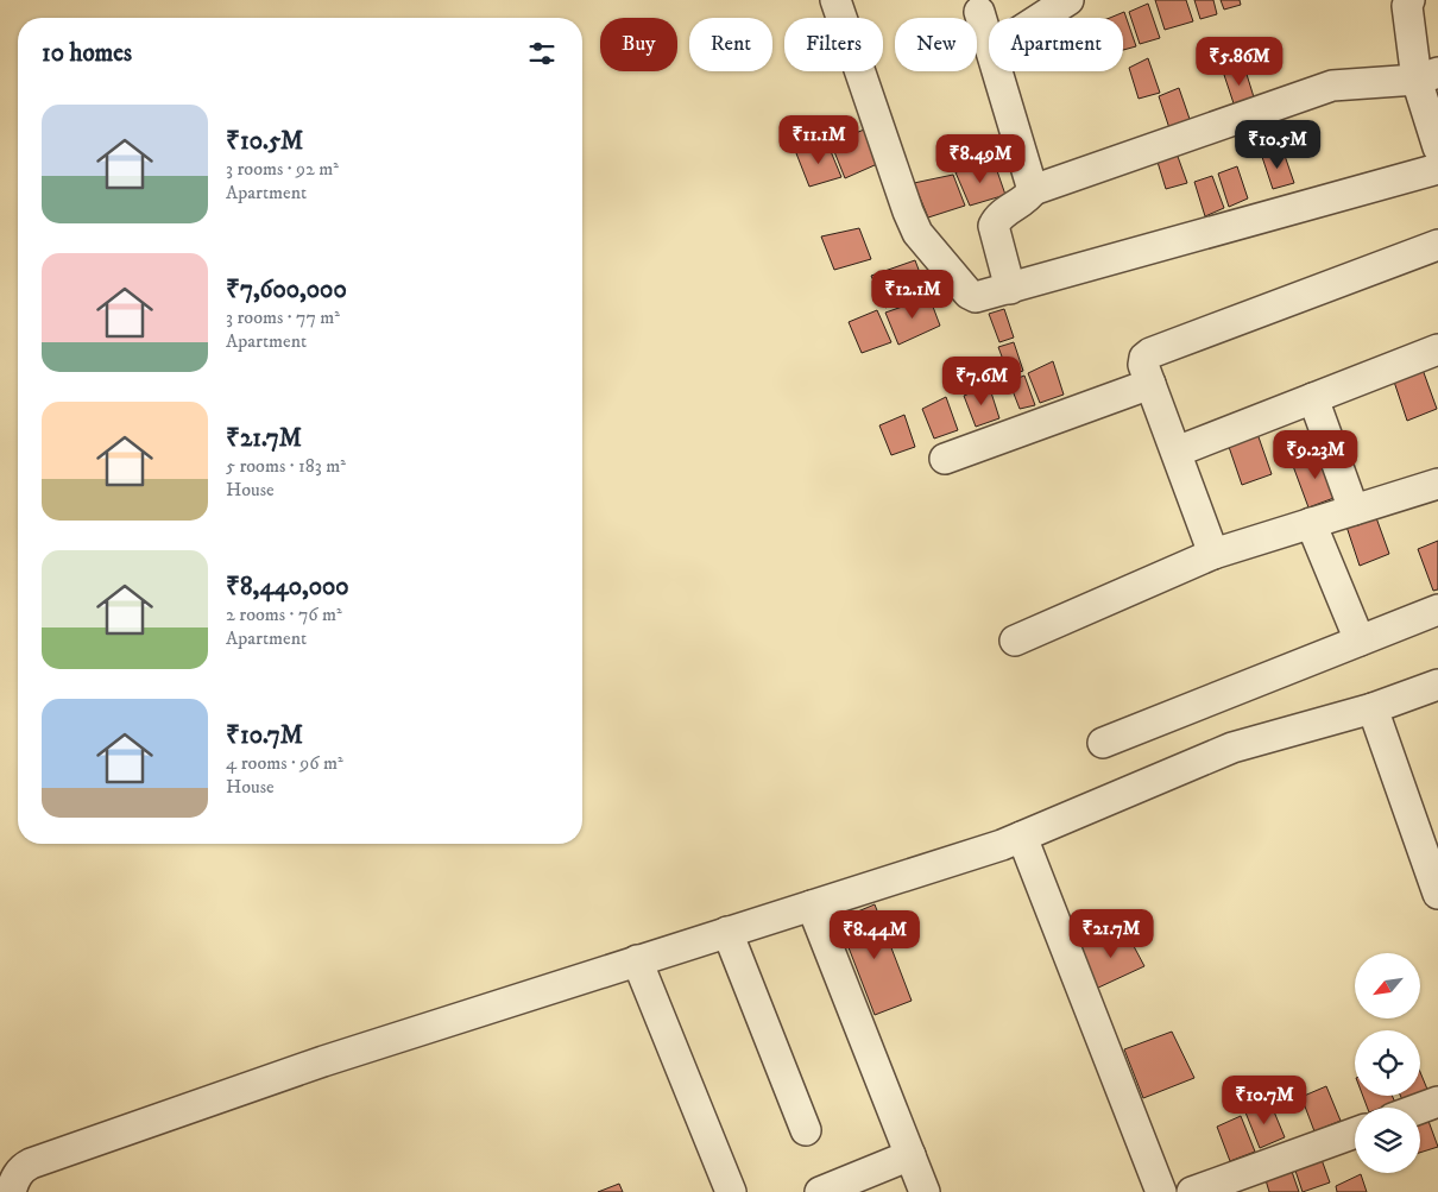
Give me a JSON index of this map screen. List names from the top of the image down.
{
  "north": "bottom left",
  "page": {
    "chip": [
      "Buy",
      "Rent",
      "Filters",
      "New",
      "Apartment"
    ],
    "heading": "10 homes",
    "price": [
      "₹5.86M",
      "₹11.1M",
      "₹10.5M",
      "₹8.49M",
      "₹12.1M",
      "₹7.6M",
      "₹9.23M",
      "₹21.7M",
      "₹8.44M",
      "₹10.7M"
    ],
    "list": [
      {
        "name": "₹10.5M",
        "note": "3 rooms · 92 m² · Apartment"
      },
      {
        "name": "₹7,600,000",
        "note": "3 rooms · 77 m² · Apartment"
      },
      {
        "name": "₹21.7M",
        "note": "5 rooms · 183 m² · House"
      },
      {
        "name": "₹8,440,000",
        "note": "2 rooms · 76 m² · Apartment"
      },
      {
        "name": "₹10.7M",
        "note": "4 rooms · 96 m² · House"
      }
    ]
  }
}
